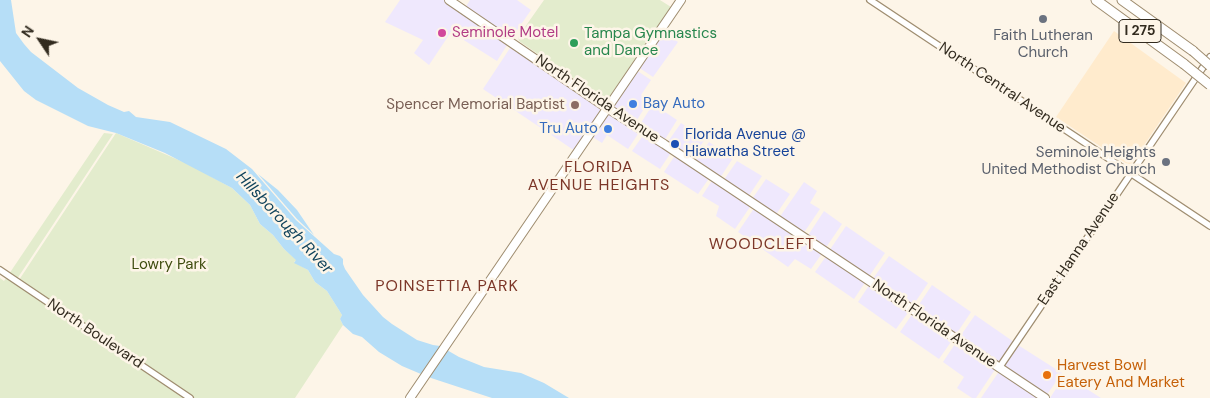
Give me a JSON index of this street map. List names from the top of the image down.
{
  "streets": {
    "highway": ["I 275"],
    "main road": ["North Florida Avenue"],
    "street": ["North Central Avenue", "East Hanna Avenue", "North Boulevard"]
  },
  "crossings": [
    ["North Central Avenue", "East Hanna Avenue"],
    ["North Florida Avenue", "East Hanna Avenue"]
  ],
  "districts": ["FLORIDA AVENUE HEIGHTS", "WOODCLEFT", "POINSETTIA PARK"],
  "water": ["Hillsborough River"],
  "parks": ["Lowry Park"],
  "places": [
    "Faith Lutheran Church",
    "Seminole Motel",
    "Tampa Gymnastics and Dance",
    "Bay Auto",
    "Spencer Memorial Baptist",
    "Tru Auto",
    "Florida Avenue @ Hiawatha Street",
    "Seminole Heights United Methodist Church",
    "Harvest Bowl Eatery And Market"
  ],
  "north": "top left"
}
